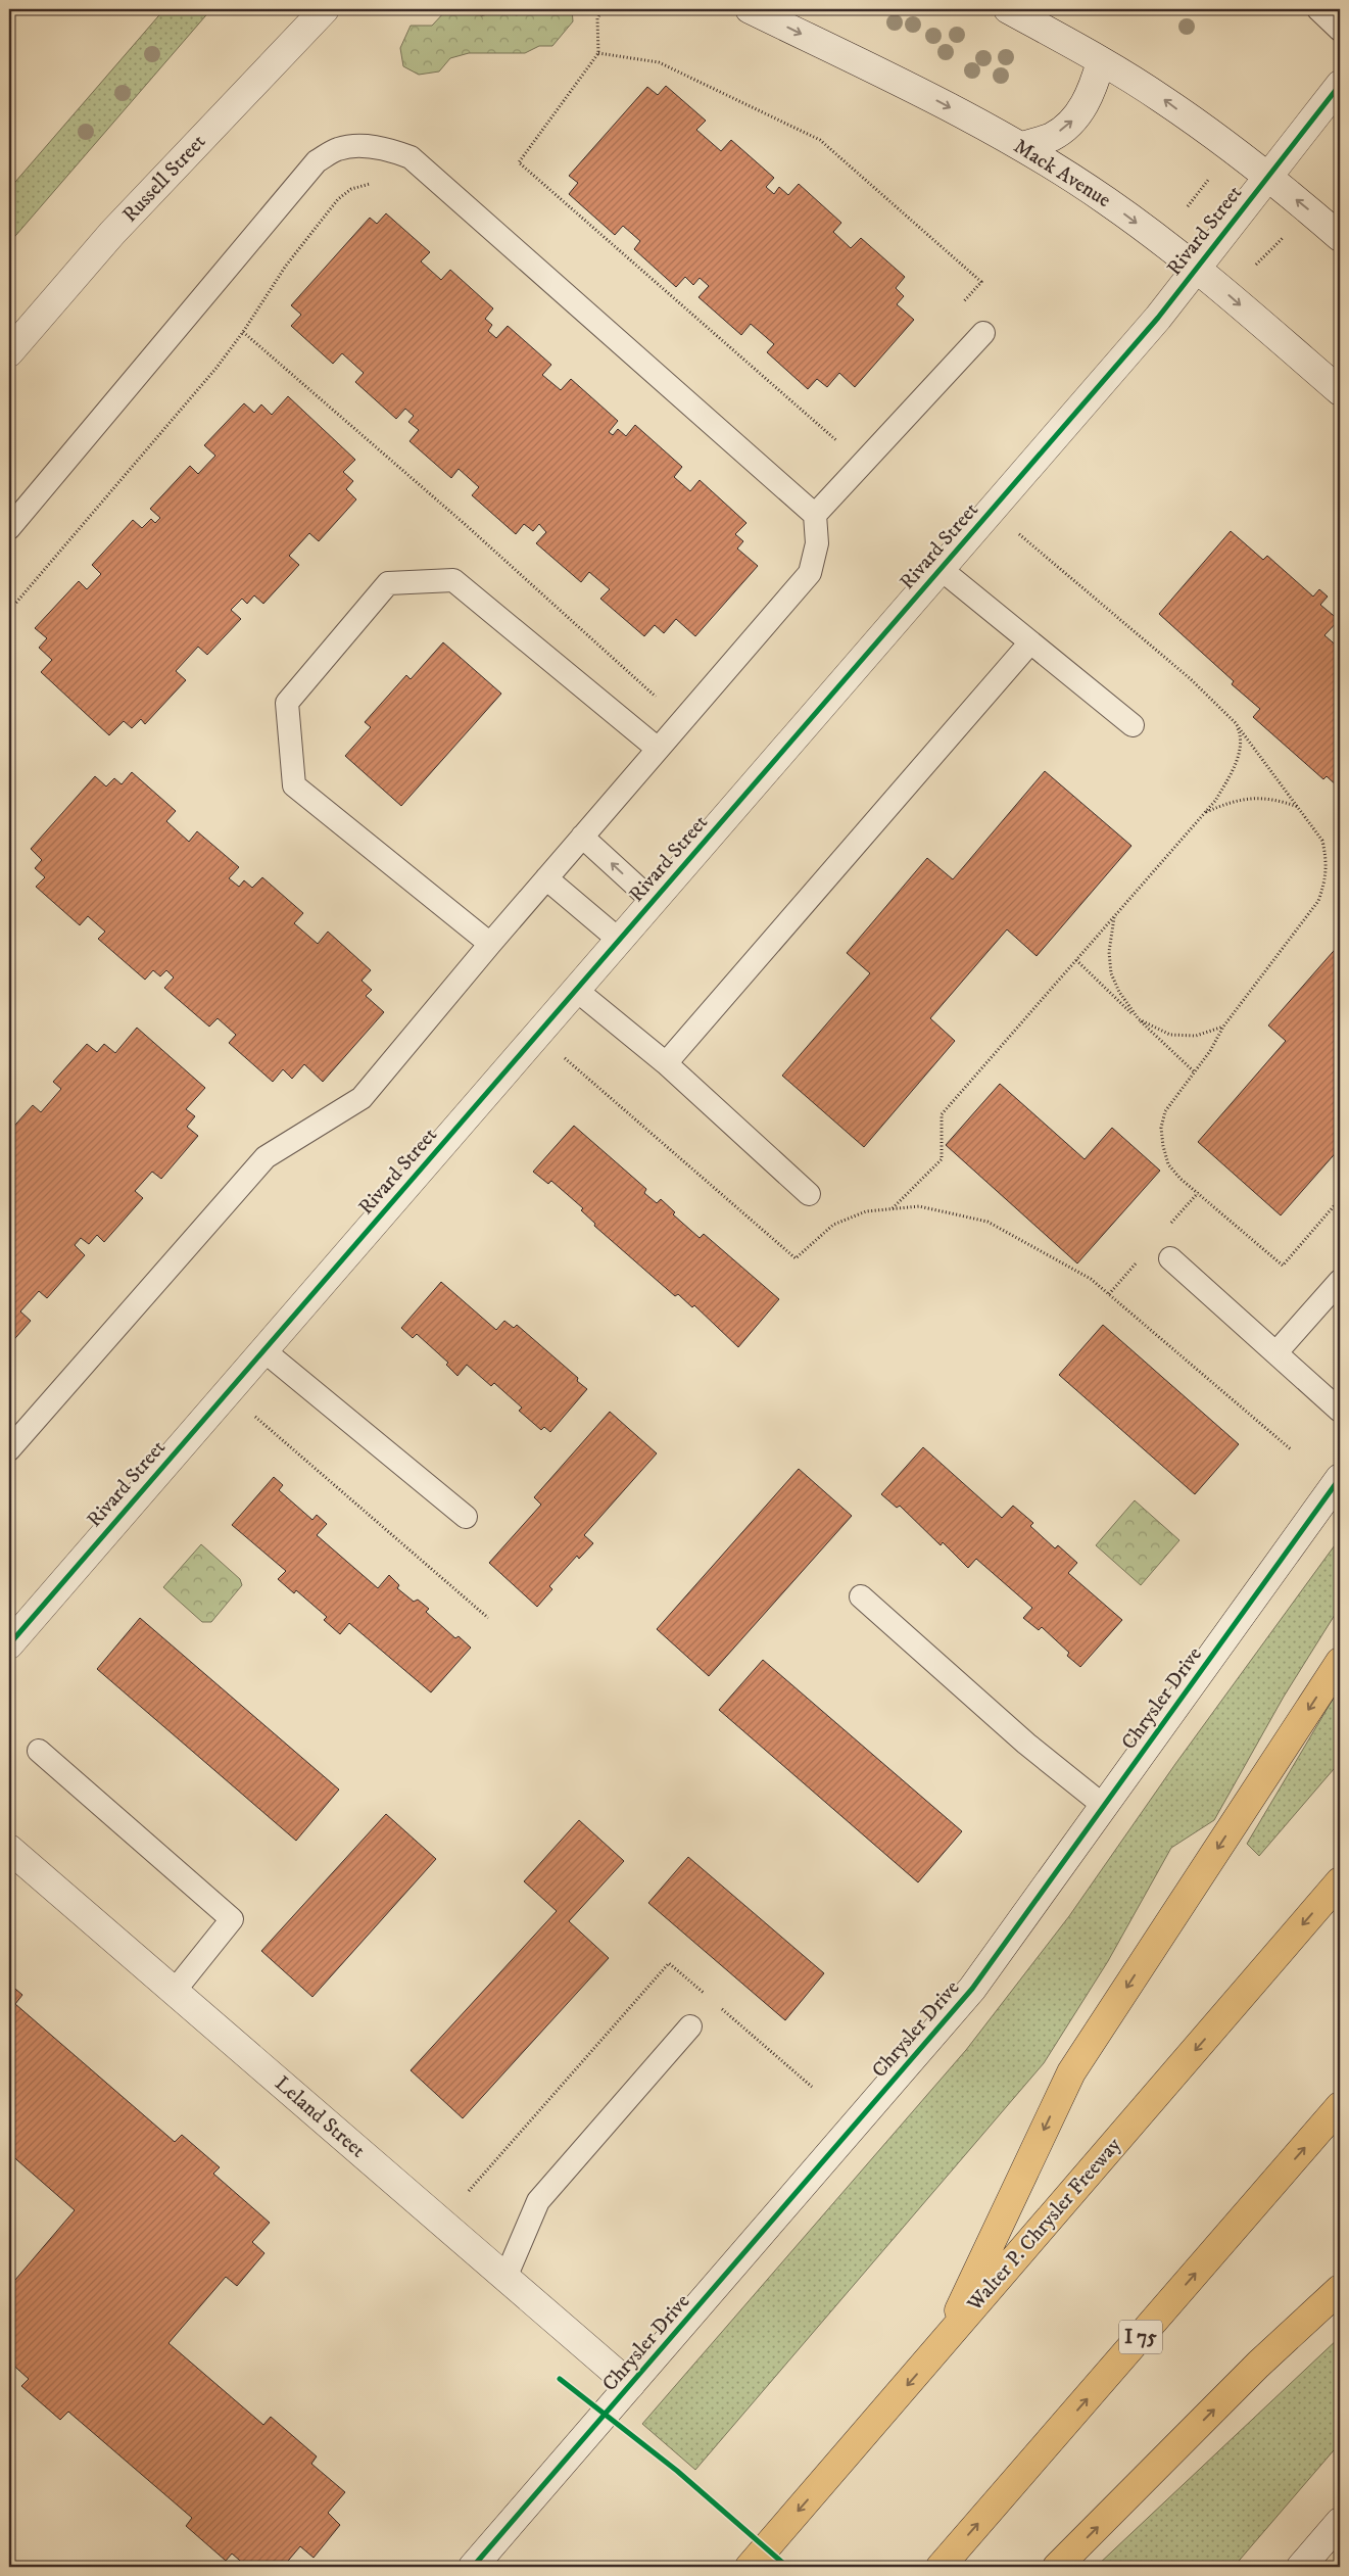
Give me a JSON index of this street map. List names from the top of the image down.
{
  "streets": {
    "highway": ["Walter P. Chrysler Freeway", "I 75"],
    "street": [
      "Mack Avenue",
      "Russell Street",
      "Rivard Street",
      "Chrysler Drive",
      "Leland Street"
    ]
  },
  "crossings": [
    ["Mack Avenue", "Rivard Street"],
    ["Chrysler Drive", "Leland Street"]
  ]
}
